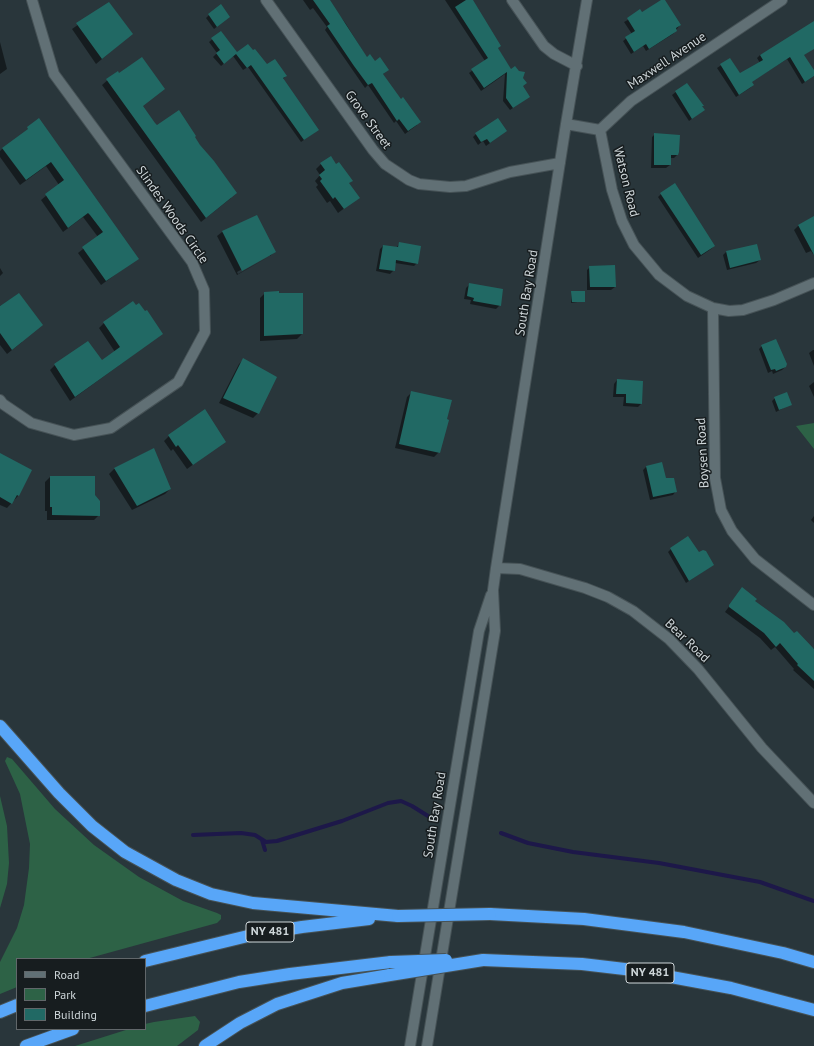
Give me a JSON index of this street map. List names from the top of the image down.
{
  "streets": {
    "highway": ["NY 481"],
    "street": [
      "Maxwell Avenue",
      "Grove Street",
      "Watson Road",
      "Slindes Woods Circle",
      "South Bay Road",
      "Boysen Road",
      "Bear Road"
    ]
  },
  "crossings": [
    ["Maxwell Avenue", "Watson Road"],
    ["Grove Street", "South Bay Road"],
    ["Watson Road", "Boysen Road"],
    ["South Bay Road", "Bear Road"]
  ],
  "legend": ["Road", "Park", "Building"]
}
